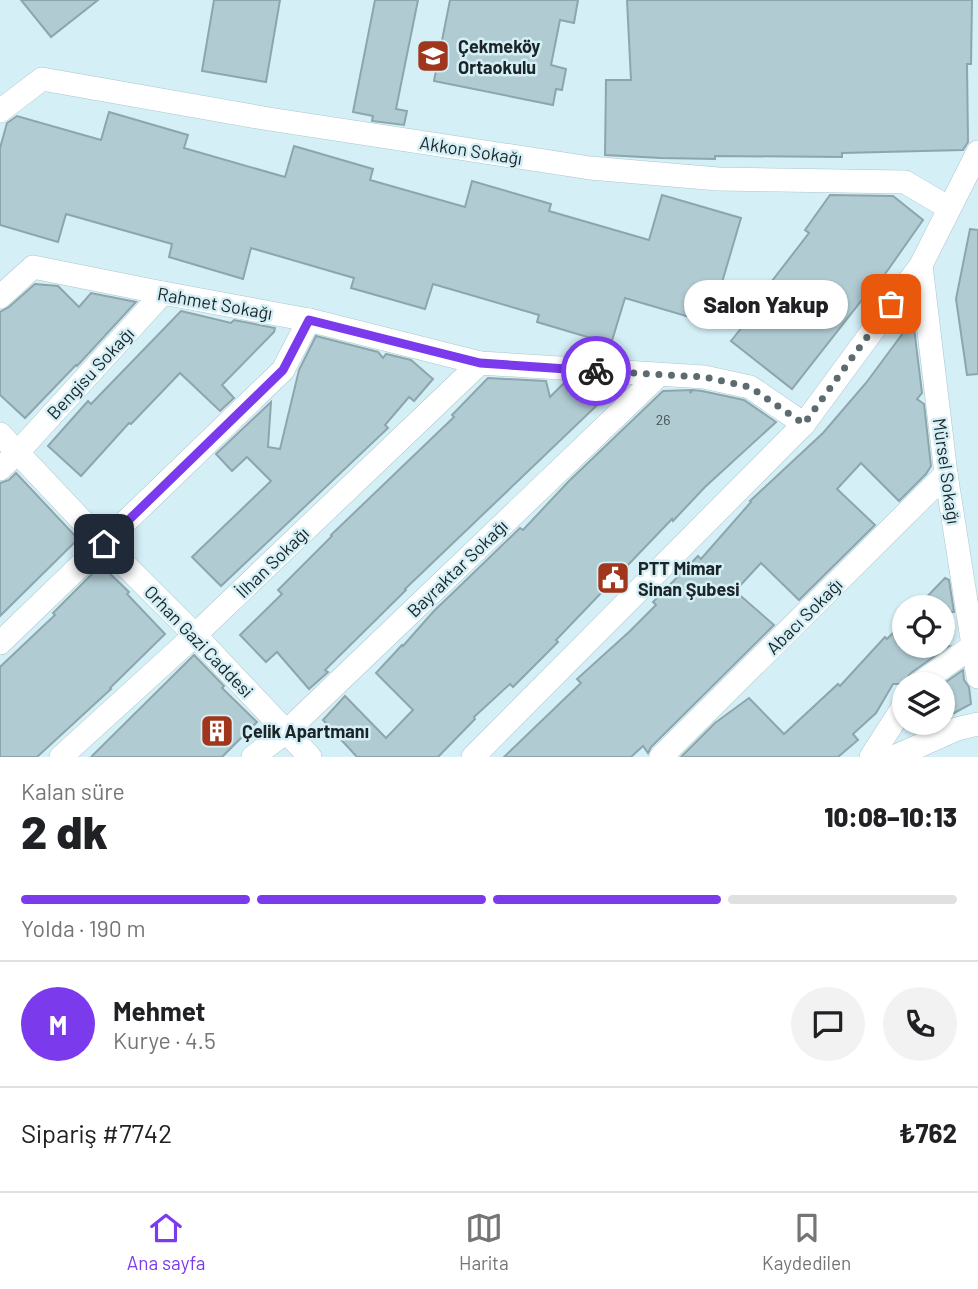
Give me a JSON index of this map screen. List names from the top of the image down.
{
  "streets": {
    "street": [
      "Akkon Sokağı",
      "Rahmet Sokağı",
      "Bengisu Sokağı",
      "Mürsel Sokağı",
      "İlhan Sokağı",
      "Bayraktar Sokağı",
      "Abacı Sokağı",
      "Orhan Gazi Caddesi"
    ]
  },
  "crossings": [
    ["Rahmet Sokağı", "Bengisu Sokağı"],
    ["Rahmet Sokağı", "İlhan Sokağı"],
    ["Rahmet Sokağı", "Bayraktar Sokağı"],
    ["Bengisu Sokağı", "Orhan Gazi Caddesi"],
    ["Mürsel Sokağı", "Abacı Sokağı"],
    ["İlhan Sokağı", "Orhan Gazi Caddesi"],
    ["Bayraktar Sokağı", "Orhan Gazi Caddesi"]
  ],
  "places": {
    "school or university": ["Çekmeköy Ortaokulu"],
    "other": ["Salon Yakup"],
    "public building": ["PTT Mimar Sinan Şubesi"],
    "building": ["Çelik Apartmanı"]
  },
  "house_numbers": ["26"],
  "page": {
    "bubble": "Salon Yakup",
    "heading": ["2 dk", "Kalan süre", "10:08–10:13"],
    "panel": [
      "Mehmet",
      "Kurye · 4.5",
      "Sipariş #7742",
      "₺762"
    ],
    "bar": "Yolda · 190 m",
    "round": "M",
    "tabs": ["Ana sayfa", "Harita", "Kaydedilen"]
  }
}
